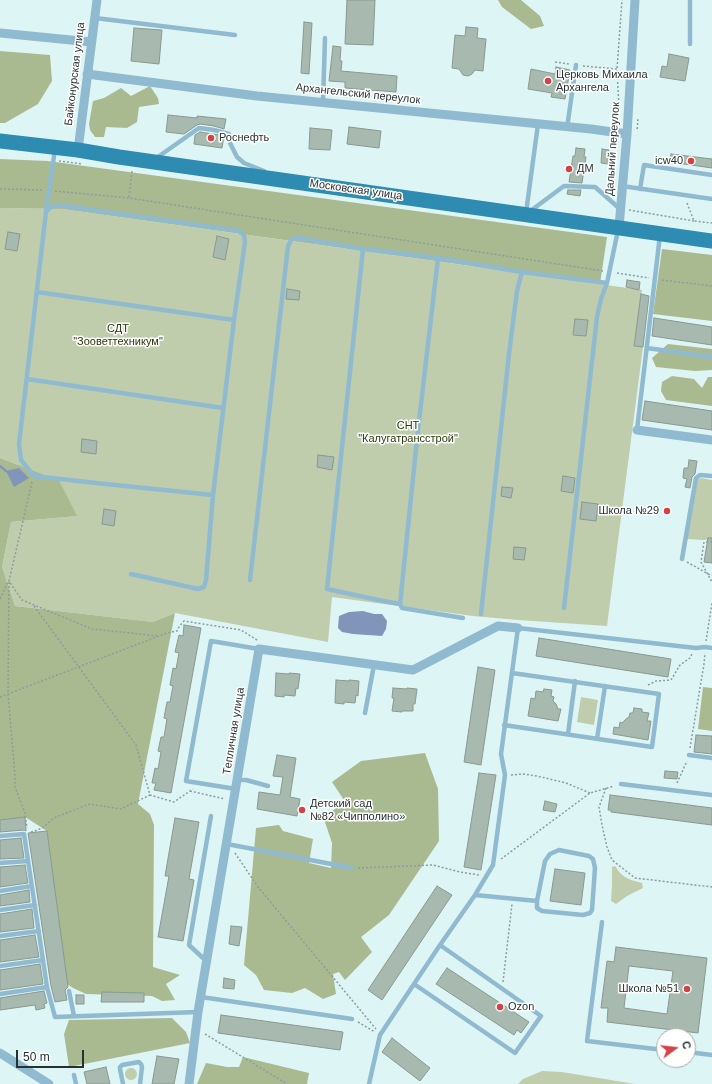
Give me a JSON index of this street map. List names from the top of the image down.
{
  "streets": {
    "main road": ["Московская улица"],
    "street": [
      "Байконурская улица",
      "Архангельский переулок",
      "Дальний переулок",
      "Тепличная улица"
    ]
  },
  "crossings": [
    ["Байконурская улица", "Архангельский переулок"],
    ["Байконурская улица", "Московская улица"],
    ["Архангельский переулок", "Дальний переулок"],
    ["Дальний переулок", "Московская улица"]
  ],
  "parks": ["СДТ \"Зооветтехникум\"", "СНТ \"Калугатрансстрой\""],
  "places": [
    "Церковь Михаила Архангела",
    "Роснефть",
    "icw40",
    "ДМ",
    "Школа №29",
    "Детский сад №82 «Чипполино»",
    "Школа №51",
    "Ozon"
  ],
  "scale_bar": "50 m",
  "north": "right"
}
